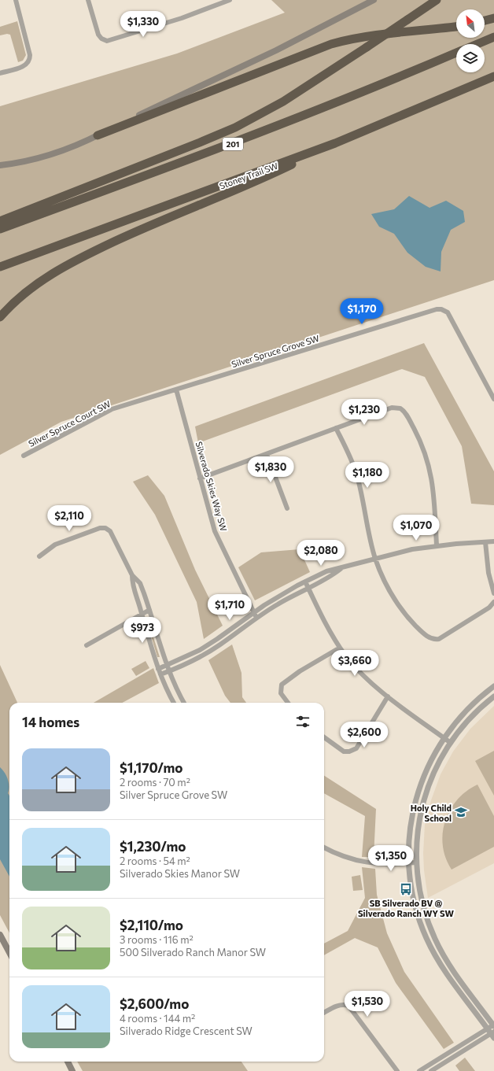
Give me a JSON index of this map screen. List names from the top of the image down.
{
  "streets": {
    "highway": ["201", "Stoney Trail SW"],
    "street": ["Silver Spruce Grove SW", "Silver Spruce Court SW", "Silverado Skies Way SW"]
  },
  "crossings": [
    ["Silver Spruce Grove SW", "Silver Spruce Court SW"],
    ["Silver Spruce Grove SW", "Silverado Skies Way SW"],
    ["Silver Spruce Court SW", "Silverado Skies Way SW"]
  ],
  "places": {
    "school or university": ["Holy Child School"],
    "bus stop": ["SB Silverado BV @ Silverado Ranch WY SW"]
  },
  "north": "top left",
  "page": {
    "price": [
      "$1,330",
      "$1,170",
      "$1,230",
      "$1,830",
      "$1,180",
      "$2,110",
      "$1,070",
      "$2,080",
      "$1,710",
      "$973",
      "$3,660",
      "$2,600",
      "$1,350",
      "$1,530"
    ],
    "heading": "14 homes",
    "list": [
      {
        "name": "$1,170/mo",
        "note": "2 rooms · 70 m² · Silver Spruce Grove SW"
      },
      {
        "name": "$1,230/mo",
        "note": "2 rooms · 54 m² · Silverado Skies Manor SW"
      },
      {
        "name": "$2,110/mo",
        "note": "3 rooms · 116 m² · 500 Silverado Ranch Manor SW"
      },
      {
        "name": "$2,600/mo",
        "note": "4 rooms · 144 m² · Silverado Ridge Crescent SW"
      }
    ]
  }
}
